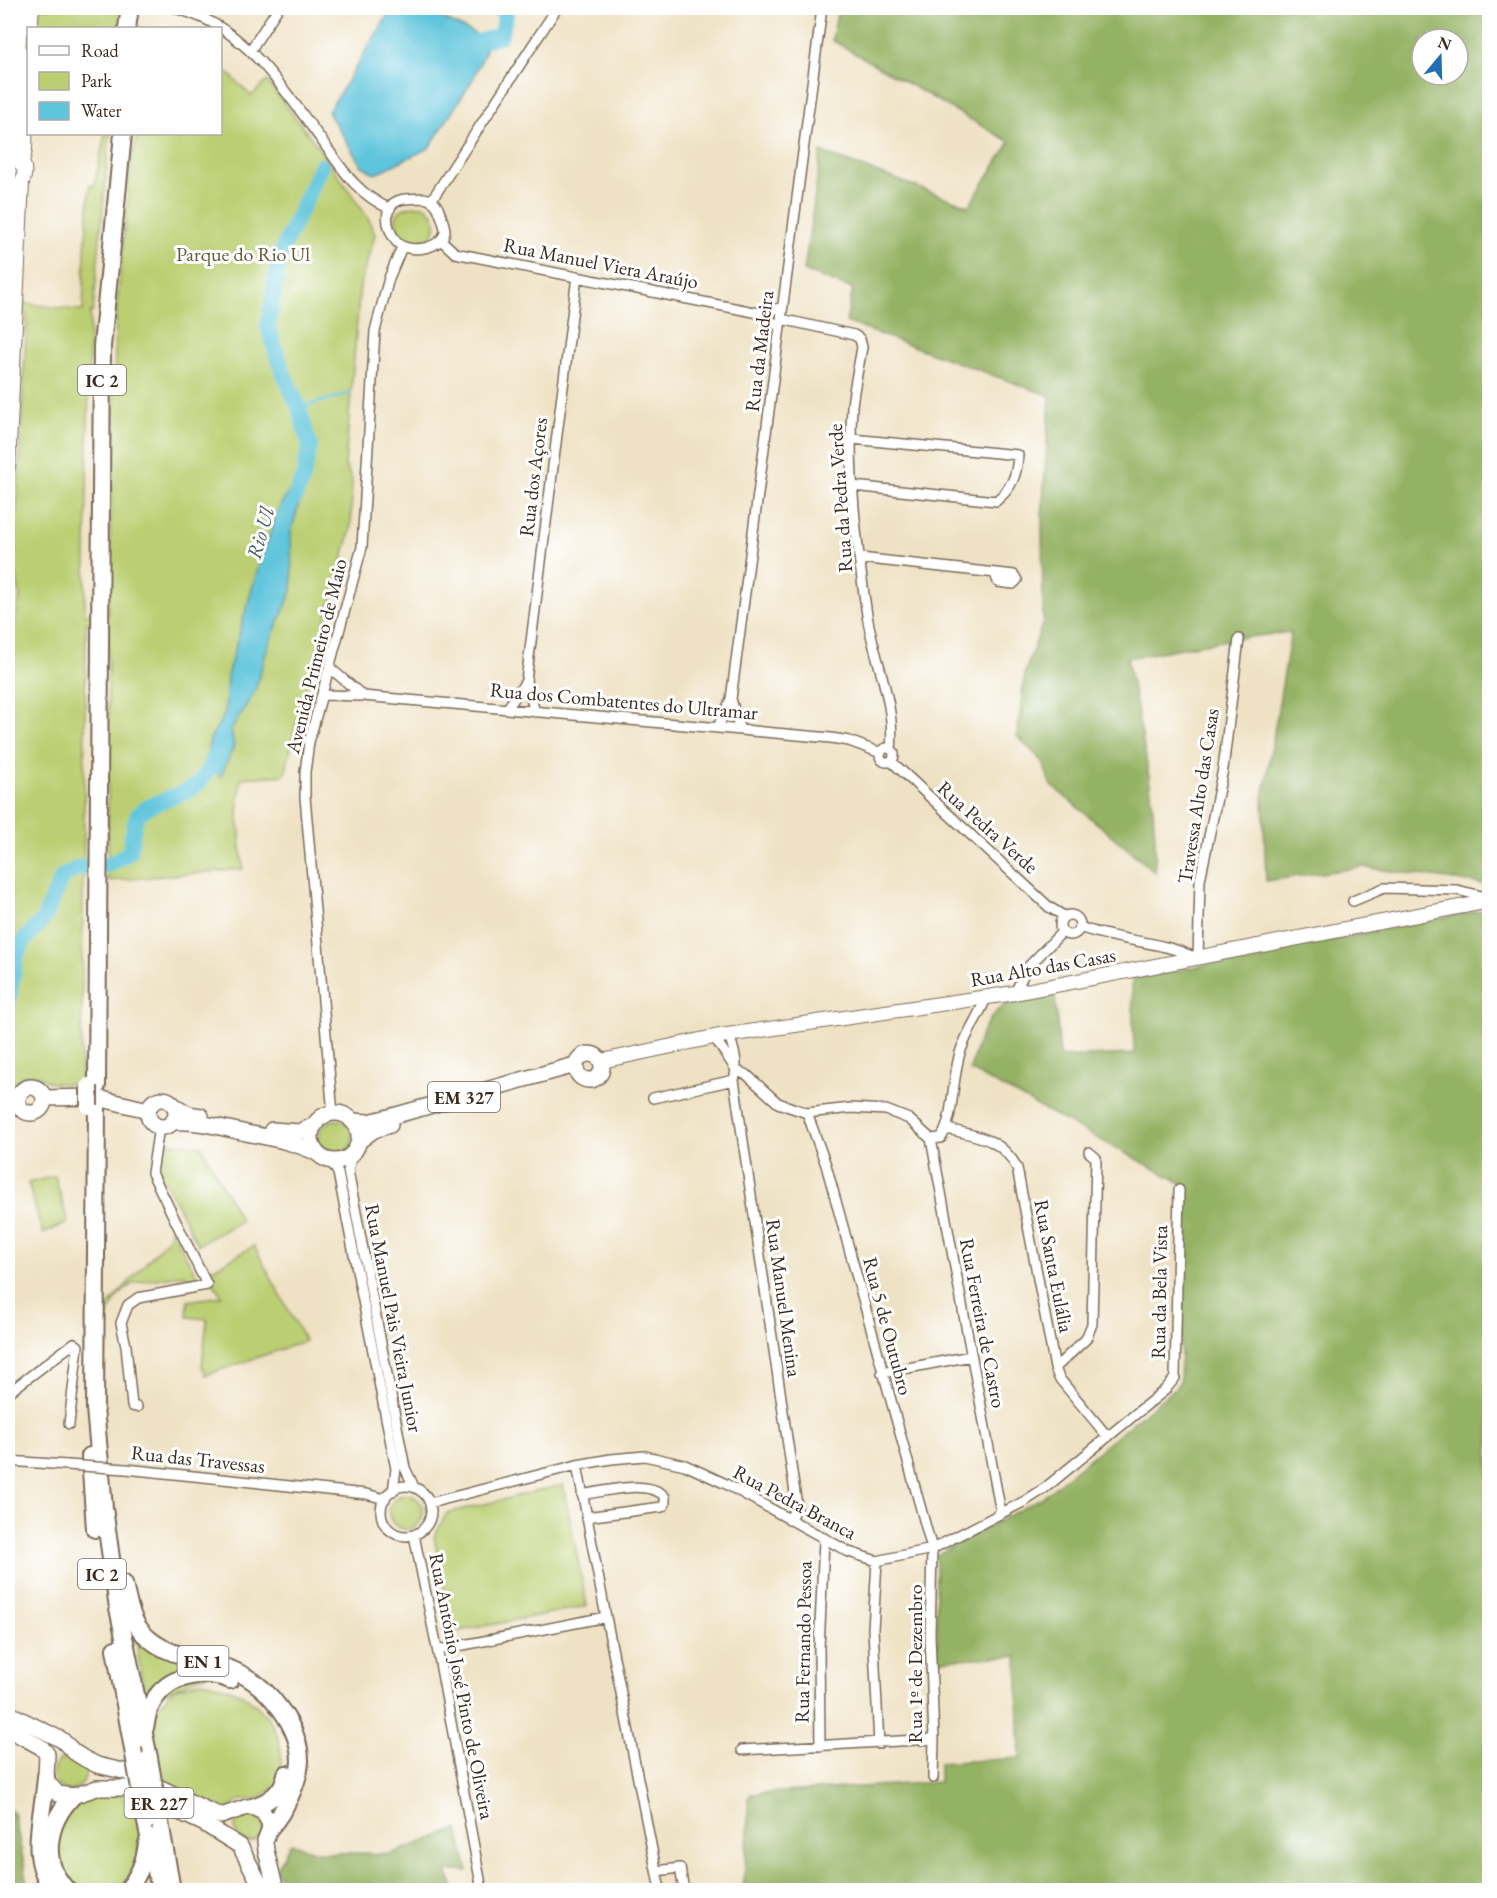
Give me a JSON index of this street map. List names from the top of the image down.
{
  "streets": {
    "highway": ["IC 2", "EN 1"],
    "main road": ["Rua Alto das Casas", "EM 327", "ER 227"],
    "street": [
      "Rua Manuel Viera Araújo",
      "Rua da Madeira",
      "Rua dos Açores",
      "Rua da Pedra Verde",
      "Avenida Primeiro de Maio",
      "Rua dos Combatentes do Ultramar",
      "Travessa Alto das Casas",
      "Rua Pedra Verde",
      "Rua Santa Eulália",
      "Rua da Bela Vista",
      "Rua Manuel Menina",
      "Rua Manuel Pais Vieira Junior",
      "Rua Ferreira de Castro",
      "Rua 5 de Outubro",
      "Rua das Travessas",
      "Rua Pedra Branca",
      "Rua Fernando Pessoa",
      "Rua 1º de Dezembro",
      "Rua António José Pinto de Oliveira"
    ]
  },
  "crossings": [
    ["Rua Manuel Viera Araújo", "Rua da Madeira"],
    ["Rua Manuel Viera Araújo", "Rua dos Açores"],
    ["Rua Manuel Viera Araújo", "Rua da Pedra Verde"],
    ["Rua Manuel Viera Araújo", "Avenida Primeiro de Maio"],
    ["Rua da Madeira", "Rua da Pedra Verde"],
    ["Rua da Madeira", "Rua dos Combatentes do Ultramar"],
    ["IC 2", "EN 1"],
    ["Rua dos Açores", "Rua dos Combatentes do Ultramar"],
    ["Rua da Pedra Verde", "Rua dos Combatentes do Ultramar"],
    ["Rua da Pedra Verde", "Rua Pedra Verde"],
    ["Avenida Primeiro de Maio", "Rua dos Combatentes do Ultramar"],
    ["Avenida Primeiro de Maio", "EM 327"],
    ["Avenida Primeiro de Maio", "Rua Manuel Pais Vieira Junior"],
    ["Rua dos Combatentes do Ultramar", "Rua Pedra Verde"],
    ["Travessa Alto das Casas", "Rua Alto das Casas"],
    ["Rua Alto das Casas", "EM 327"],
    ["Rua Alto das Casas", "Rua Manuel Menina"],
    ["EM 327", "Rua Manuel Pais Vieira Junior"],
    ["Rua Santa Eulália", "Rua da Bela Vista"],
    ["Rua Santa Eulália", "Rua Pedra Branca"],
    ["Rua da Bela Vista", "Rua Pedra Branca"],
    ["Rua Manuel Menina", "Rua Pedra Branca"],
    ["Rua Manuel Pais Vieira Junior", "Rua das Travessas"],
    ["Rua Manuel Pais Vieira Junior", "Rua António José Pinto de Oliveira"],
    ["Rua Ferreira de Castro", "Rua Pedra Branca"],
    ["Rua 5 de Outubro", "Rua Pedra Branca"],
    ["Rua 5 de Outubro", "Rua 1º de Dezembro"],
    ["Rua das Travessas", "Rua António José Pinto de Oliveira"],
    ["Rua Pedra Branca", "Rua Fernando Pessoa"],
    ["Rua Pedra Branca", "Rua 1º de Dezembro"],
    ["EN 1", "ER 227"]
  ],
  "water": ["Rio Ul"],
  "parks": ["Parque do Rio Ul"],
  "legend": ["Road", "Park", "Water"],
  "north": "top"
}
